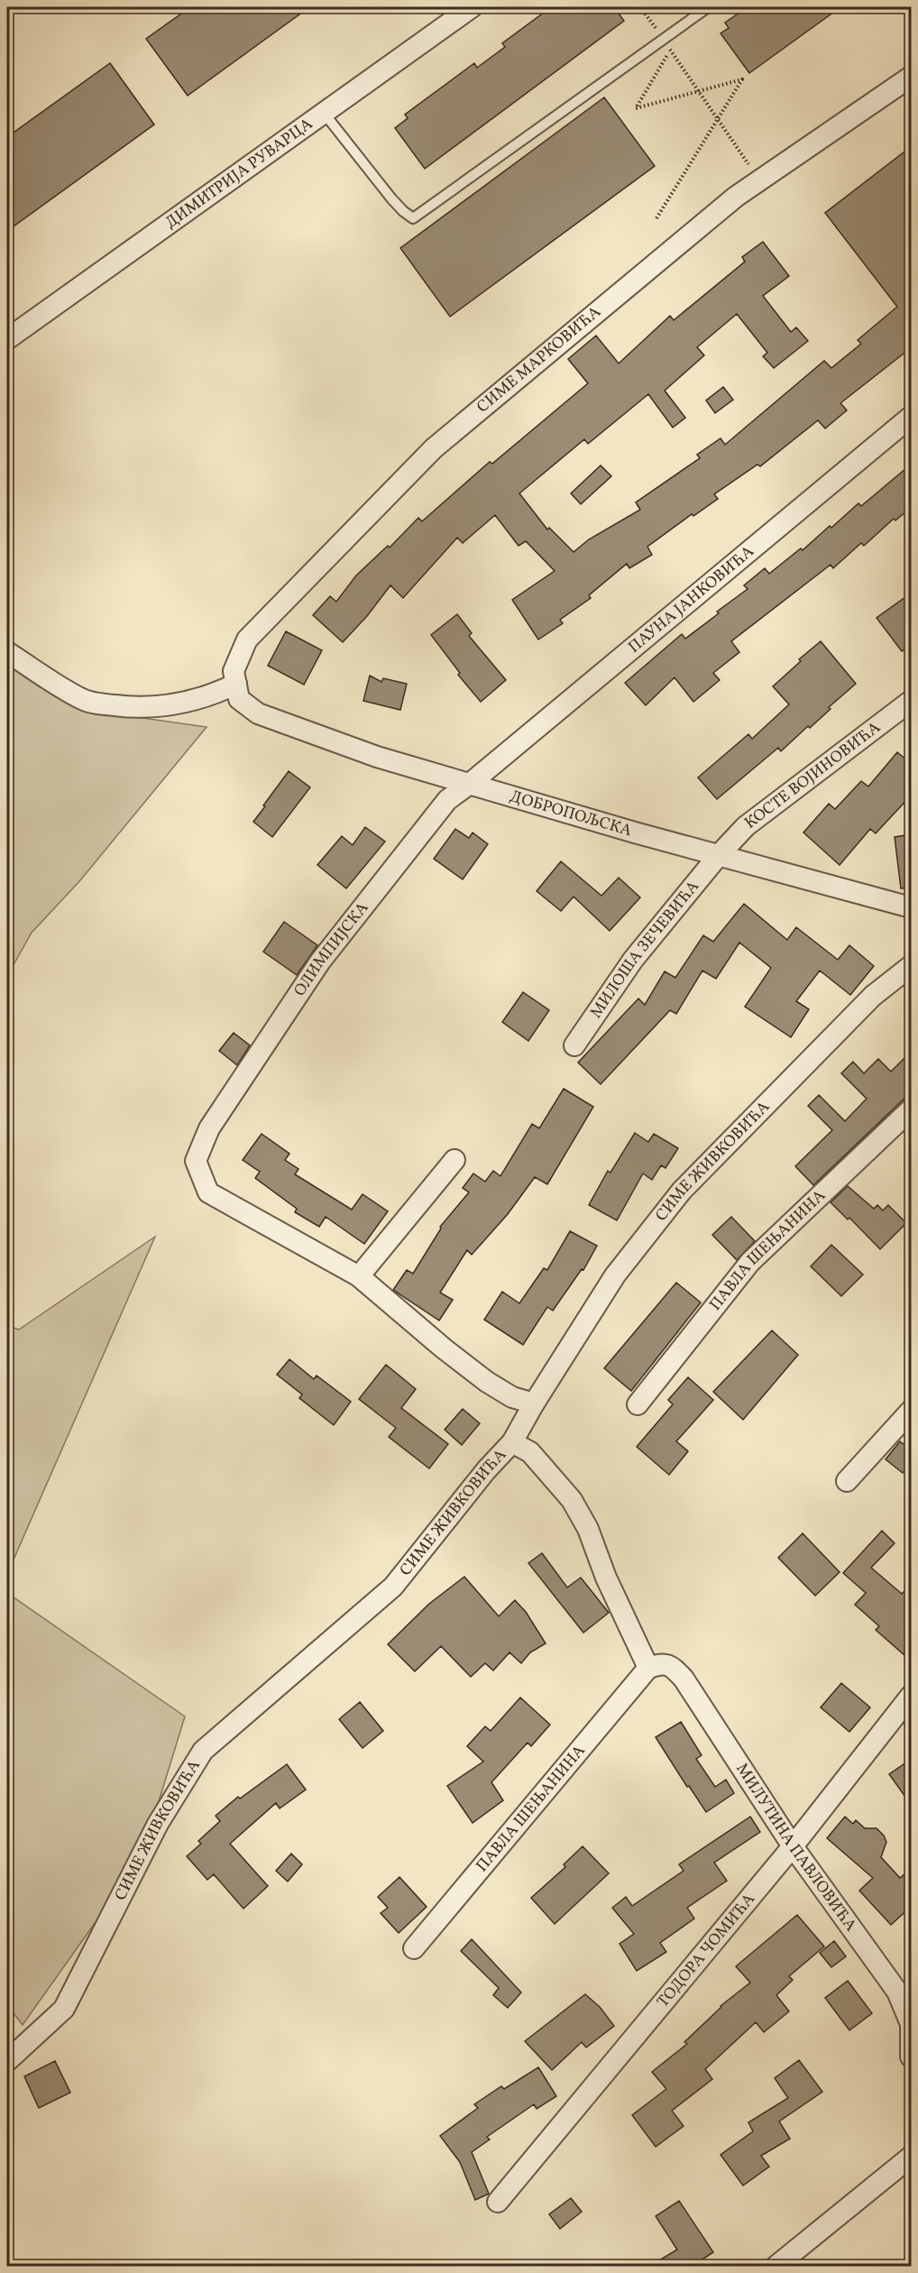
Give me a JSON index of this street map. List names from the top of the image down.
{
  "streets": {
    "street": [
      "ДИМИТРИЈА РУВАРЦА",
      "СИМЕ МАРКОВИЋА",
      "ПАУНА ЈАНКОВИЋА",
      "КОСТЕ ВОЈИНОВИЋА",
      "ДОБРОПОЉСКА",
      "ОЛИМПИЈСКА",
      "МИЛОША ЗЕЧЕВИЋА",
      "СИМЕ ЖИВКОВИЋА",
      "ПАВЛА ШЕЊАНИНА",
      "МИЛУТИНА ПАВЛОВИЋА",
      "ТОДОРА ЧОМИЋА"
    ]
  },
  "crossings": [
    ["СИМЕ МАРКОВИЋА", "ДОБРОПОЉСКА"],
    ["ПАУНА ЈАНКОВИЋА", "ДОБРОПОЉСКА"],
    ["ПАУНА ЈАНКОВИЋА", "ОЛИМПИЈСКА"],
    ["КОСТЕ ВОЈИНОВИЋА", "ДОБРОПОЉСКА"],
    ["КОСТЕ ВОЈИНОВИЋА", "МИЛОША ЗЕЧЕВИЋА"],
    ["ДОБРОПОЉСКА", "ОЛИМПИЈСКА"],
    ["ДОБРОПОЉСКА", "МИЛОША ЗЕЧЕВИЋА"],
    ["ПАВЛА ШЕЊАНИНА", "МИЛУТИНА ПАВЛОВИЋА"],
    ["МИЛУТИНА ПАВЛОВИЋА", "ТОДОРА ЧОМИЋА"]
  ]
}
